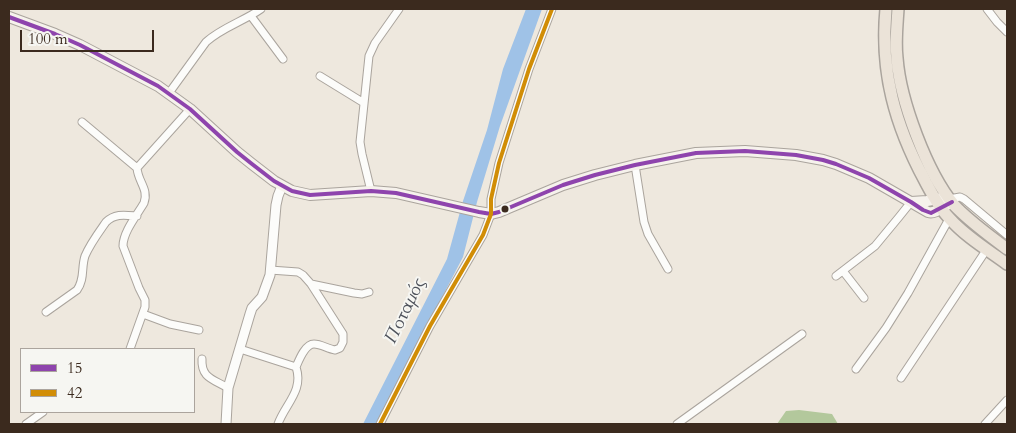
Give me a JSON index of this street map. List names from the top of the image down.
{
  "water": ["Ποταμός"],
  "lines": ["transit line 42", "transit line 15"],
  "legend": ["15", "42"],
  "scale_bar": "100 m"
}
